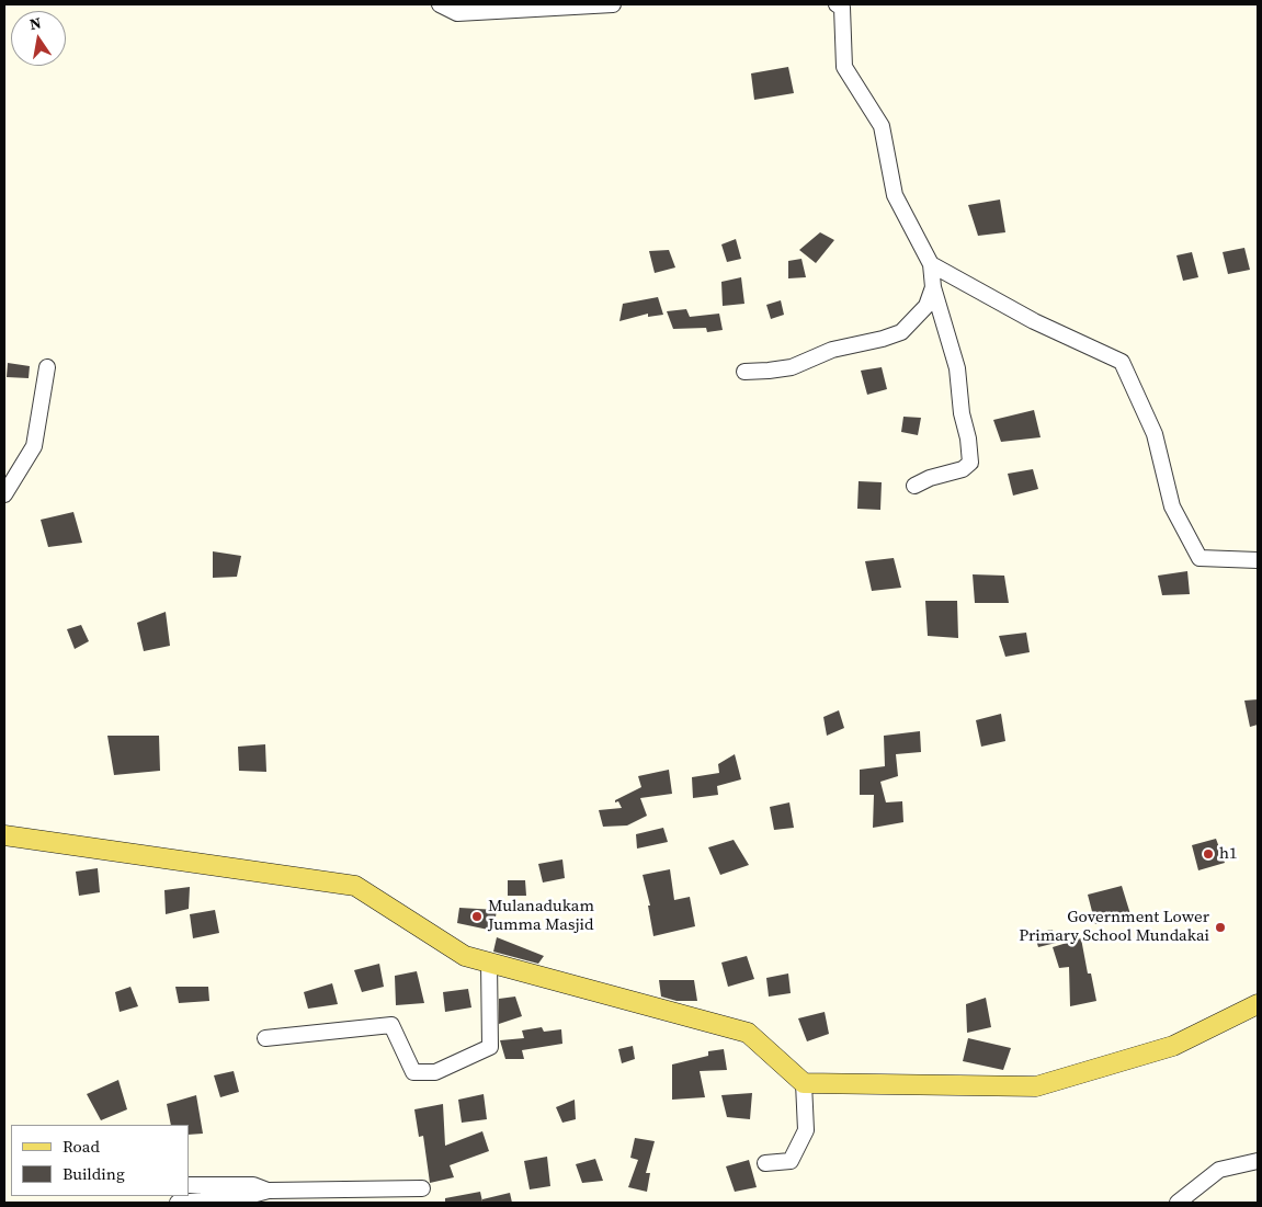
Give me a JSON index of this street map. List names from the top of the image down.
{
  "places": ["h1", "Mulanadukam Jumma Masjid", "Government Lower Primary School Mundakai"],
  "legend": ["Road", "Building"],
  "north": "top"
}
